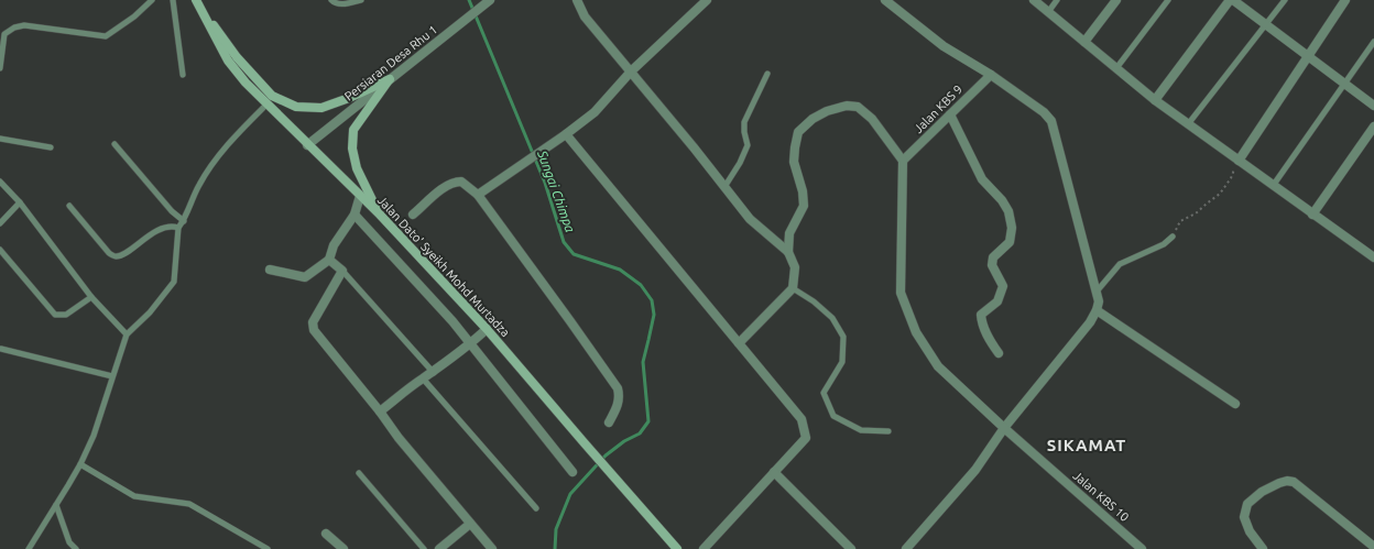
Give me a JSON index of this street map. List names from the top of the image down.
{
  "streets": {
    "main road": ["Jalan Dato' Syeikh Mohd Murtadza"],
    "street": ["Persiaran Desa Rhu 1", "Jalan KBS 9", "Jalan KBS 10"]
  },
  "crossings": [
    ["Persiaran Desa Rhu 1", "Jalan Dato' Syeikh Mohd Murtadza"],
    ["Jalan KBS 9", "Jalan KBS 10"]
  ],
  "districts": ["SIKAMAT"],
  "water": ["Sungai Chimpa"]
}
